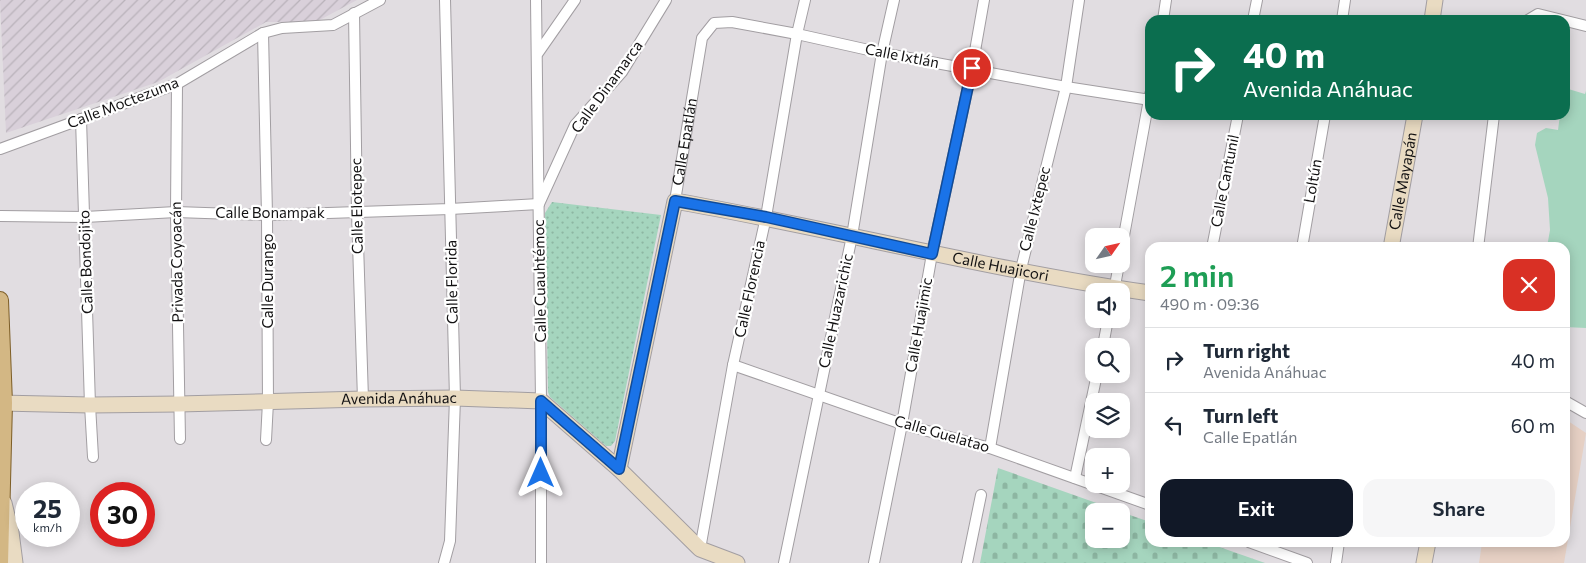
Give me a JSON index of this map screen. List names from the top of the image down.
{
  "streets": {
    "street": [
      "Calle Ixtlán",
      "Calle Dinamarca",
      "Calle Moctezuma",
      "Calle Epatlán",
      "Calle Cantunil",
      "Loltún",
      "Calle Mayapán",
      "Calle Elotepec",
      "Calle Ixtepec",
      "Calle Bonampak",
      "Calle Bondojito",
      "Privada Coyoacán",
      "Calle Huajicori",
      "Calle Durango",
      "Calle Cuauhtémoc",
      "Calle Florida",
      "Calle Florencia",
      "Calle Huazarichic",
      "Calle Huajimic",
      "Avenida Anáhuac",
      "Calle Guelatao"
    ]
  },
  "crossings": [
    ["Calle Ixtlán", "Calle Epatlán"],
    ["Calle Ixtlán", "Calle Ixtepec"],
    ["Calle Ixtlán", "Calle Florencia"],
    ["Calle Ixtlán", "Calle Huazarichic"],
    ["Calle Ixtlán", "Calle Huajimic"],
    ["Calle Dinamarca", "Calle Bonampak"],
    ["Calle Dinamarca", "Calle Cuauhtémoc"],
    ["Calle Moctezuma", "Calle Elotepec"],
    ["Calle Moctezuma", "Calle Bondojito"],
    ["Calle Moctezuma", "Privada Coyoacán"],
    ["Calle Moctezuma", "Calle Durango"],
    ["Calle Epatlán", "Calle Huajicori"],
    ["Calle Elotepec", "Calle Bonampak"],
    ["Calle Elotepec", "Avenida Anáhuac"],
    ["Calle Ixtepec", "Calle Huajicori"],
    ["Calle Ixtepec", "Calle Guelatao"],
    ["Calle Bonampak", "Calle Bondojito"],
    ["Calle Bonampak", "Privada Coyoacán"],
    ["Calle Bonampak", "Calle Durango"],
    ["Calle Bonampak", "Calle Cuauhtémoc"],
    ["Calle Bonampak", "Calle Florida"],
    ["Calle Bondojito", "Avenida Anáhuac"],
    ["Privada Coyoacán", "Avenida Anáhuac"],
    ["Calle Huajicori", "Calle Florencia"],
    ["Calle Huajicori", "Calle Huazarichic"],
    ["Calle Huajicori", "Calle Huajimic"],
    ["Calle Durango", "Avenida Anáhuac"],
    ["Calle Cuauhtémoc", "Avenida Anáhuac"],
    ["Calle Florida", "Avenida Anáhuac"],
    ["Calle Florencia", "Calle Guelatao"],
    ["Calle Huazarichic", "Calle Guelatao"],
    ["Calle Huajimic", "Calle Guelatao"]
  ],
  "north": "top right",
  "page": {
    "turn": ["40 m", "Avenida Anáhuac"],
    "map_buttons": ["+", "−"],
    "heading": ["2 min", "490 m · 09:36"],
    "list": [
      {
        "name": "Turn right",
        "note": "Avenida Anáhuac",
        "value": "40 m"
      },
      {
        "name": "Turn left",
        "note": "Calle Epatlán",
        "value": "60 m"
      }
    ],
    "buttons": ["Exit", "Share"],
    "speed": "25 km/h",
    "limit": "30"
  }
}
